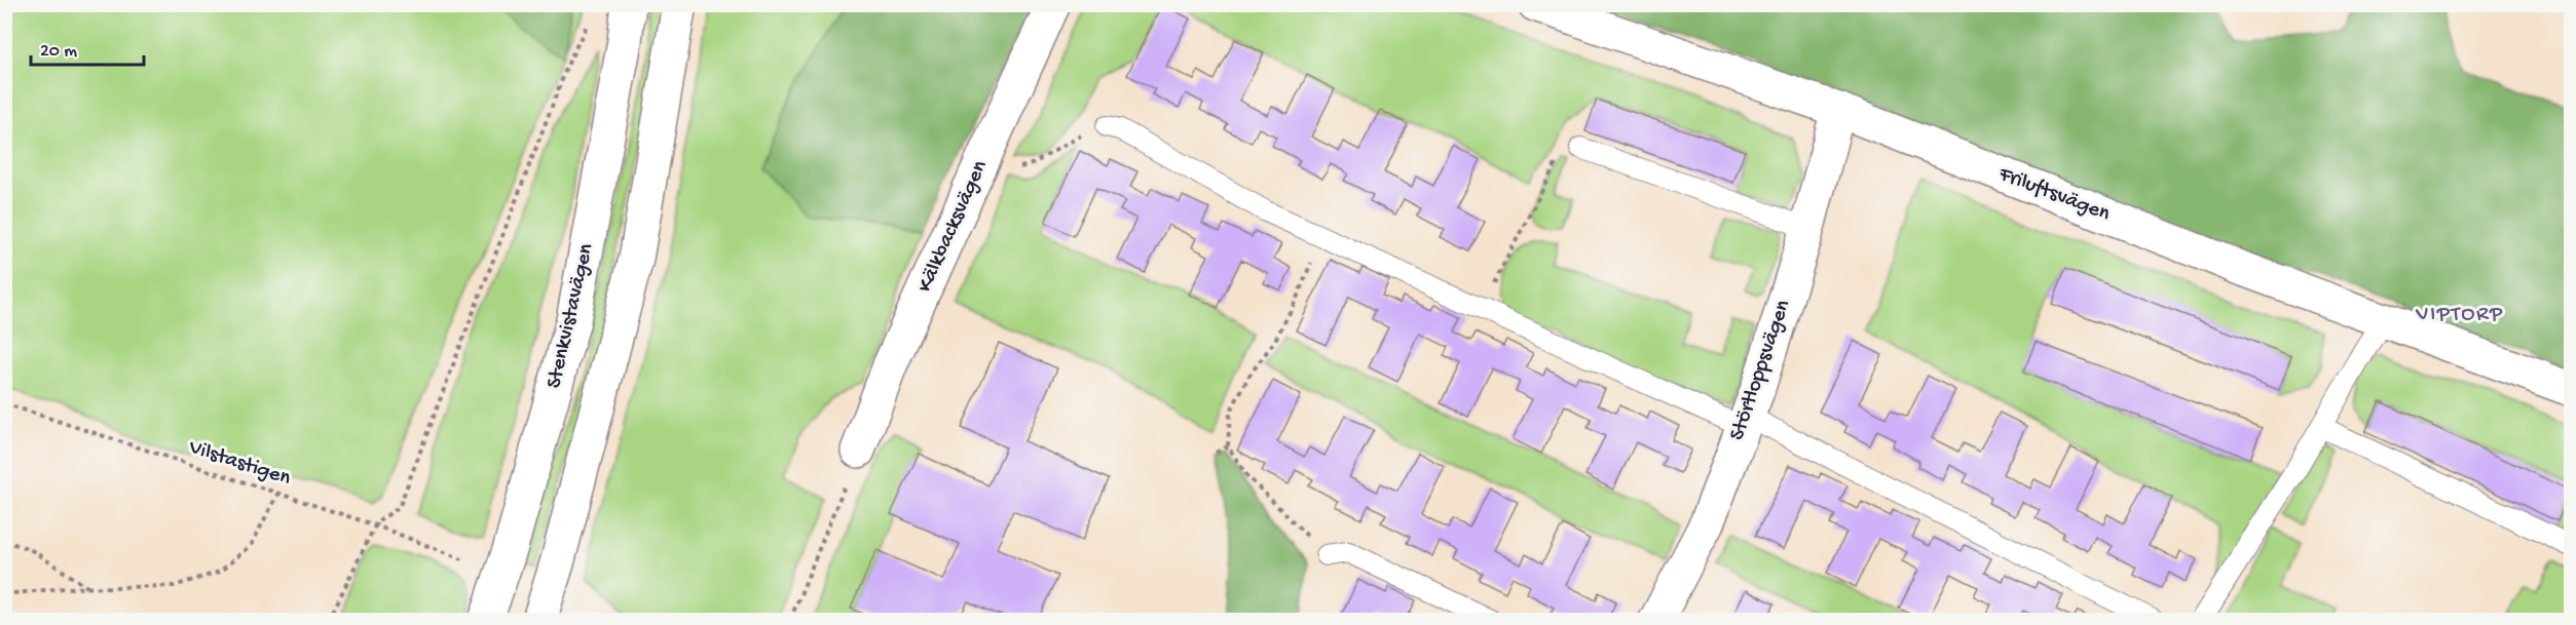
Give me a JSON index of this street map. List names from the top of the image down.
{
  "streets": {
    "street": [
      "Friluftsvägen",
      "Kälkbacksvägen",
      "Stenkvistavägen",
      "Störtloppsvägen"
    ],
    "path": ["Vilstastigen"]
  },
  "crossings": [
    ["Friluftsvägen", "Störtloppsvägen"]
  ],
  "districts": ["VIPTORP"],
  "scale_bar": "20 m"
}
